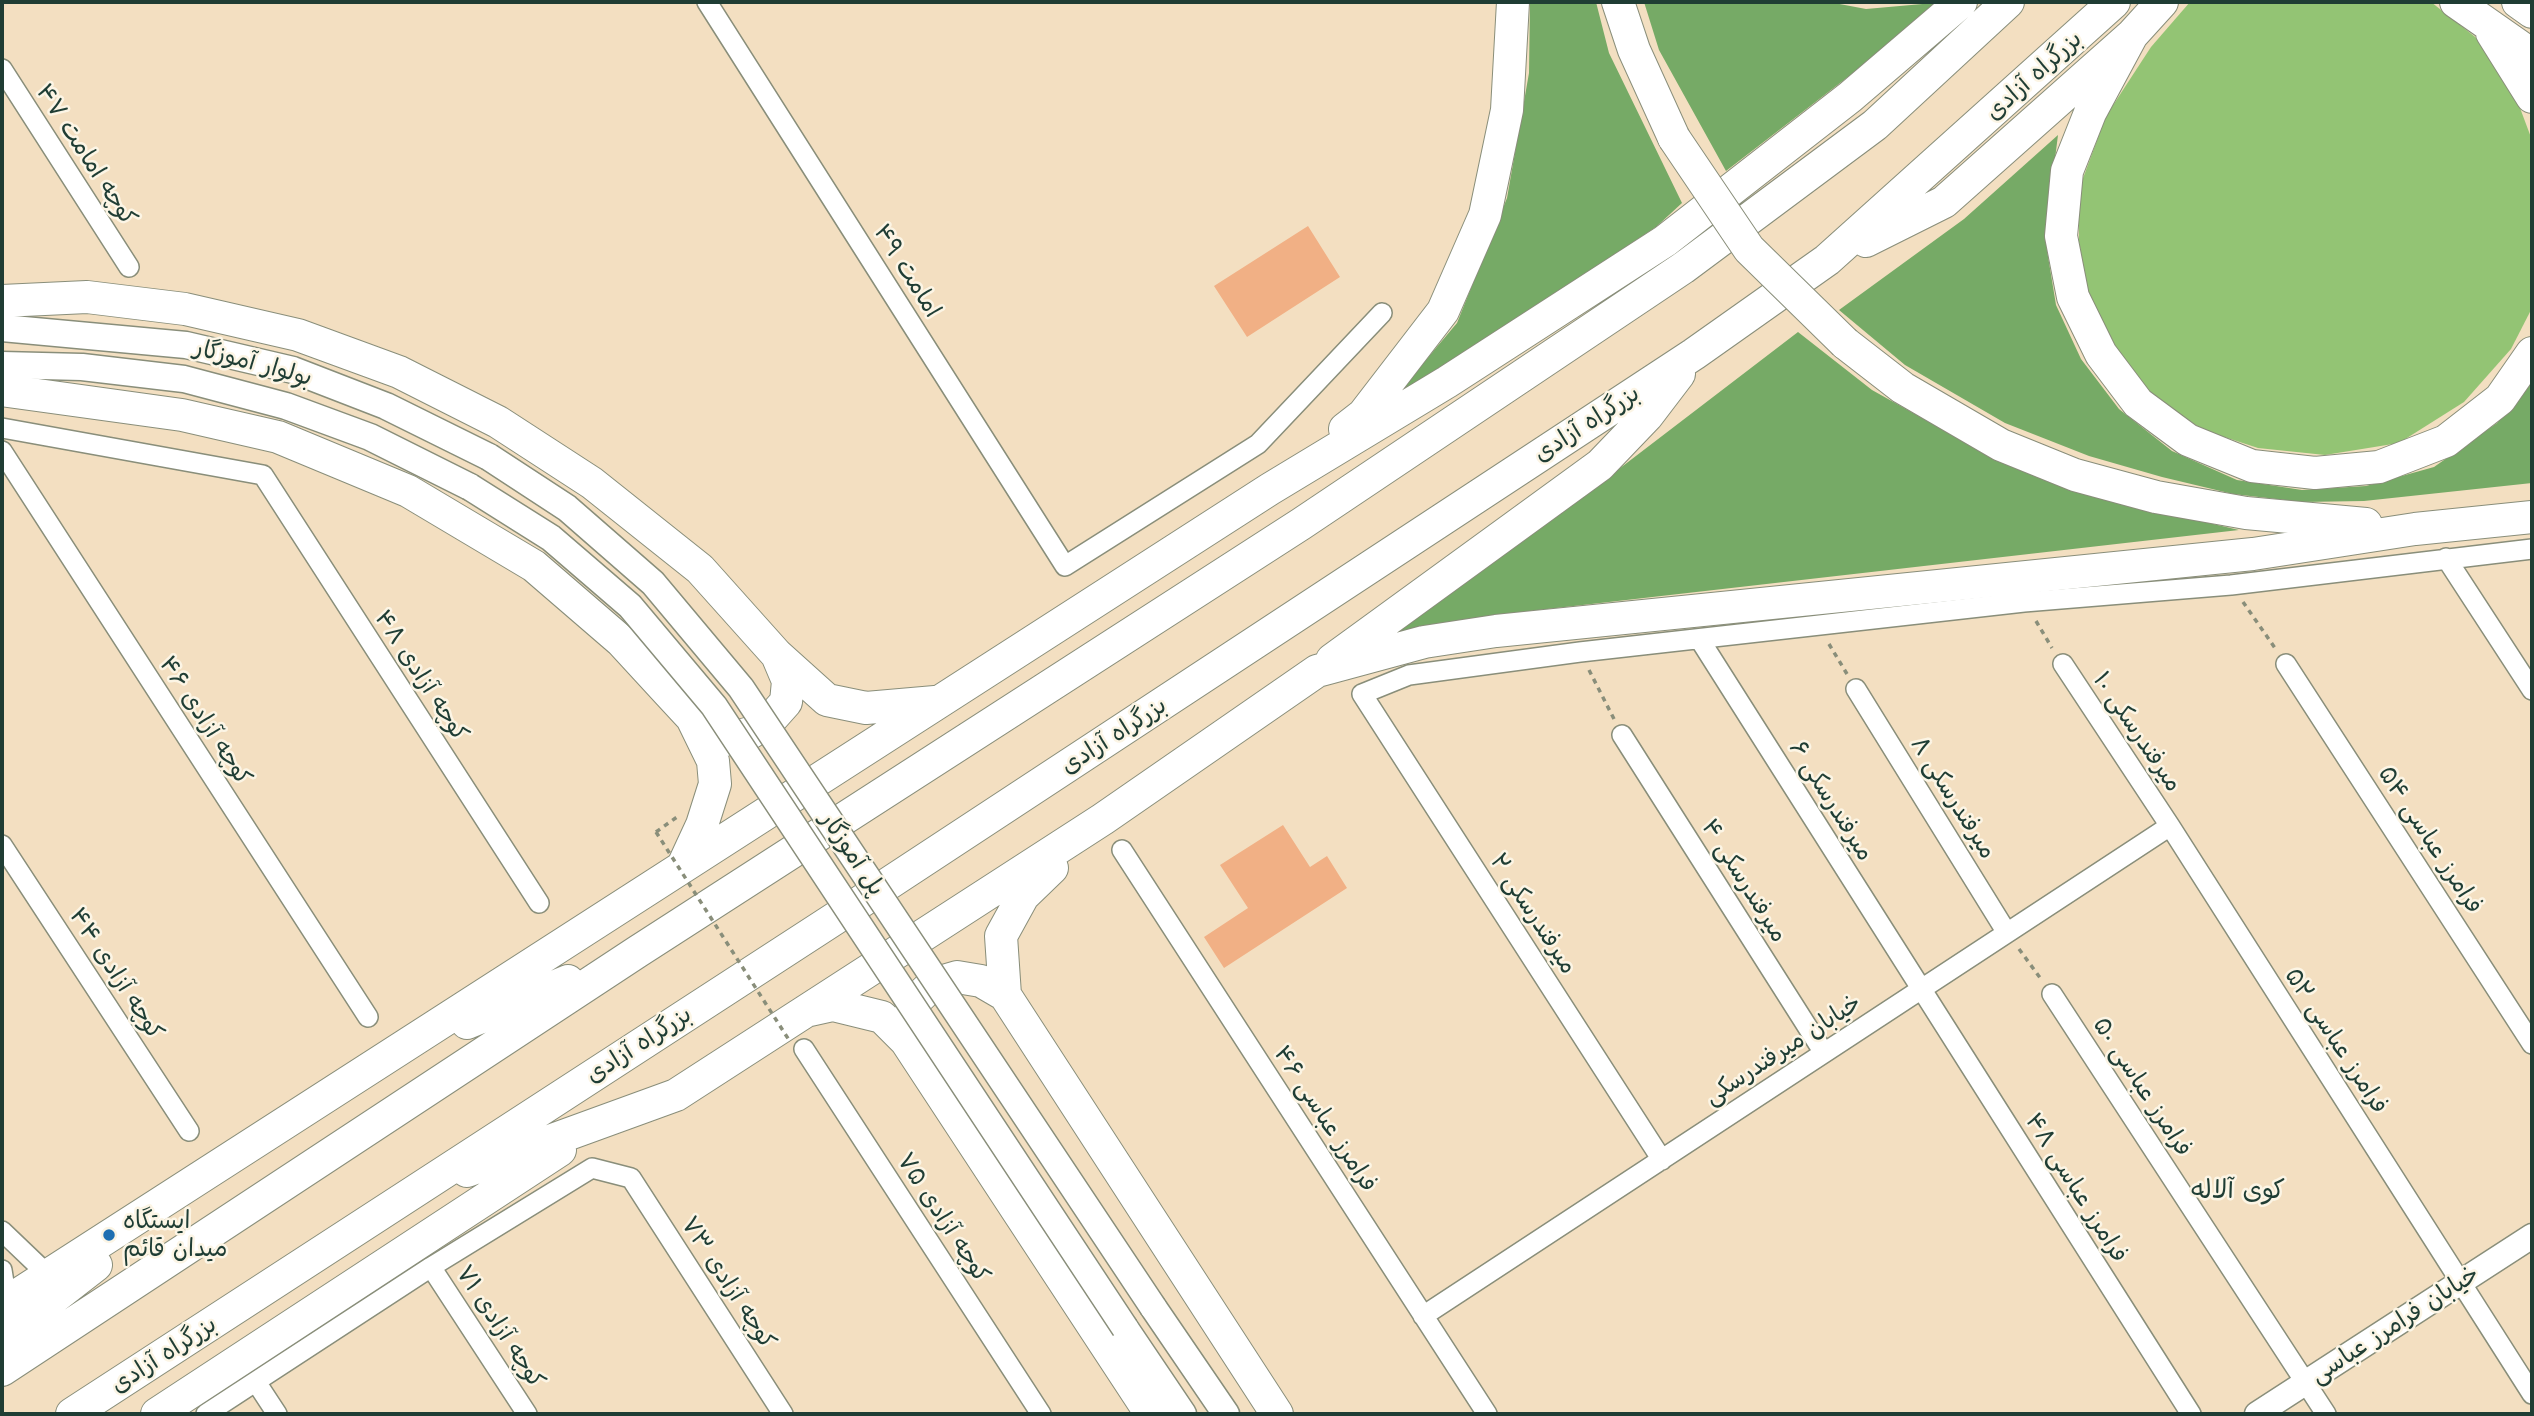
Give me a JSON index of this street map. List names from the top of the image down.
{
  "streets": {
    "highway": ["بزرگراه آزادی"],
    "main road": ["بولوار آموزگار", "پل آموزگار"],
    "street": [
      "کوچه امامت ۴۷",
      "امامت ۴۹",
      "کوچه آزادی ۴۸",
      "کوچه آزادی ۴۶",
      "میرفندرسکی ۱۰",
      "میرفندرسکی ۸",
      "میرفندرسکی ۶",
      "فرامرز عباسی ۵۴",
      "میرفندرسکی ۴",
      "میرفندرسکی ۲",
      "کوچه آزادی ۴۴",
      "فرامرز عباسی ۵۲",
      "خیابان میرفندرسکی",
      "فرامرز عباسی ۵۰",
      "فرامرز عباسی ۴۶",
      "فرامرز عباسی ۴۸",
      "کوچه آزادی ۷۵",
      "کوچه آزادی ۷۳",
      "خیابان فرامرز عباسی",
      "کوچه آزادی ۷۱"
    ]
  },
  "crossings": [
    ["بولوار آموزگار", "پل آموزگار"],
    ["میرفندرسکی ۱۰", "فرامرز عباسی ۵۲"],
    ["میرفندرسکی ۱۰", "خیابان میرفندرسکی"],
    ["میرفندرسکی ۸", "خیابان میرفندرسکی"],
    ["میرفندرسکی ۶", "خیابان میرفندرسکی"],
    ["میرفندرسکی ۶", "فرامرز عباسی ۴۸"],
    ["میرفندرسکی ۴", "خیابان میرفندرسکی"],
    ["میرفندرسکی ۲", "خیابان میرفندرسکی"],
    ["فرامرز عباسی ۵۲", "خیابان میرفندرسکی"],
    ["فرامرز عباسی ۵۲", "خیابان فرامرز عباسی"],
    ["خیابان میرفندرسکی", "فرامرز عباسی ۴۶"],
    ["خیابان میرفندرسکی", "فرامرز عباسی ۴۸"],
    ["فرامرز عباسی ۵۰", "خیابان فرامرز عباسی"],
    ["کوچه آزادی ۷۳", "کوچه آزادی ۷۱"]
  ],
  "districts": ["کوی آلاله"],
  "places": ["ایستگاه میدان قائم"]
}
